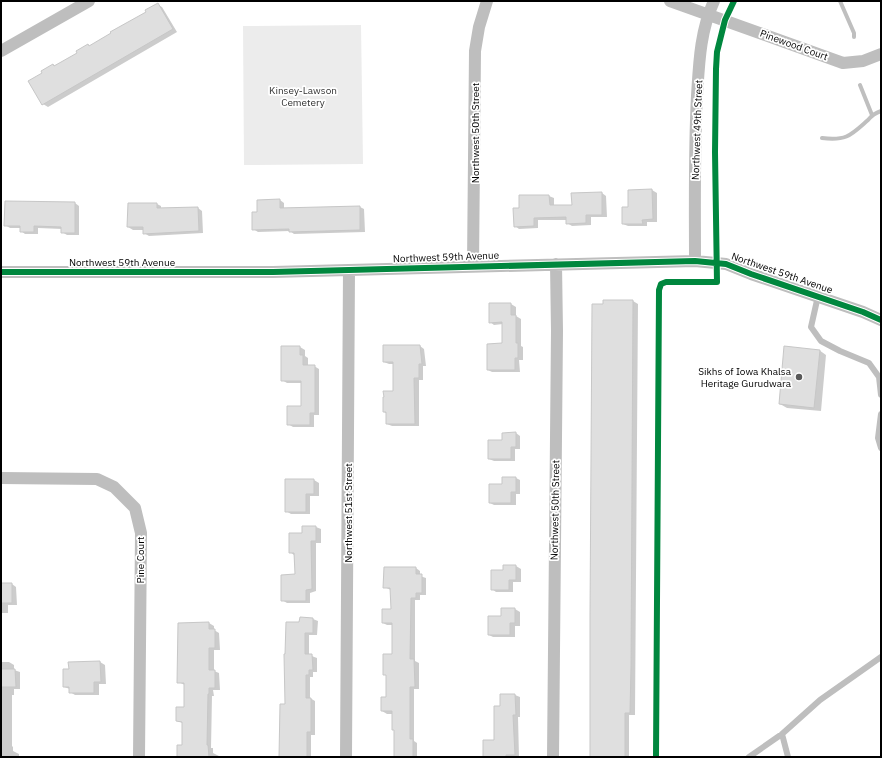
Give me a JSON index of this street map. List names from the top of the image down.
{
  "streets": {
    "street": [
      "Pinewood Court",
      "Northwest 49th Street",
      "Northwest 50th Street",
      "Northwest 59th Avenue",
      "Northwest 51st Street",
      "Pine Court"
    ]
  },
  "crossings": [
    ["Pinewood Court", "Northwest 49th Street"],
    ["Northwest 49th Street", "Northwest 59th Avenue"],
    ["Northwest 50th Street", "Northwest 59th Avenue"],
    ["Northwest 59th Avenue", "Northwest 51st Street"]
  ],
  "parks": ["Kinsey-Lawson Cemetery"],
  "places": ["Sikhs of Iowa Khalsa Heritage Gurudwara"]
}
